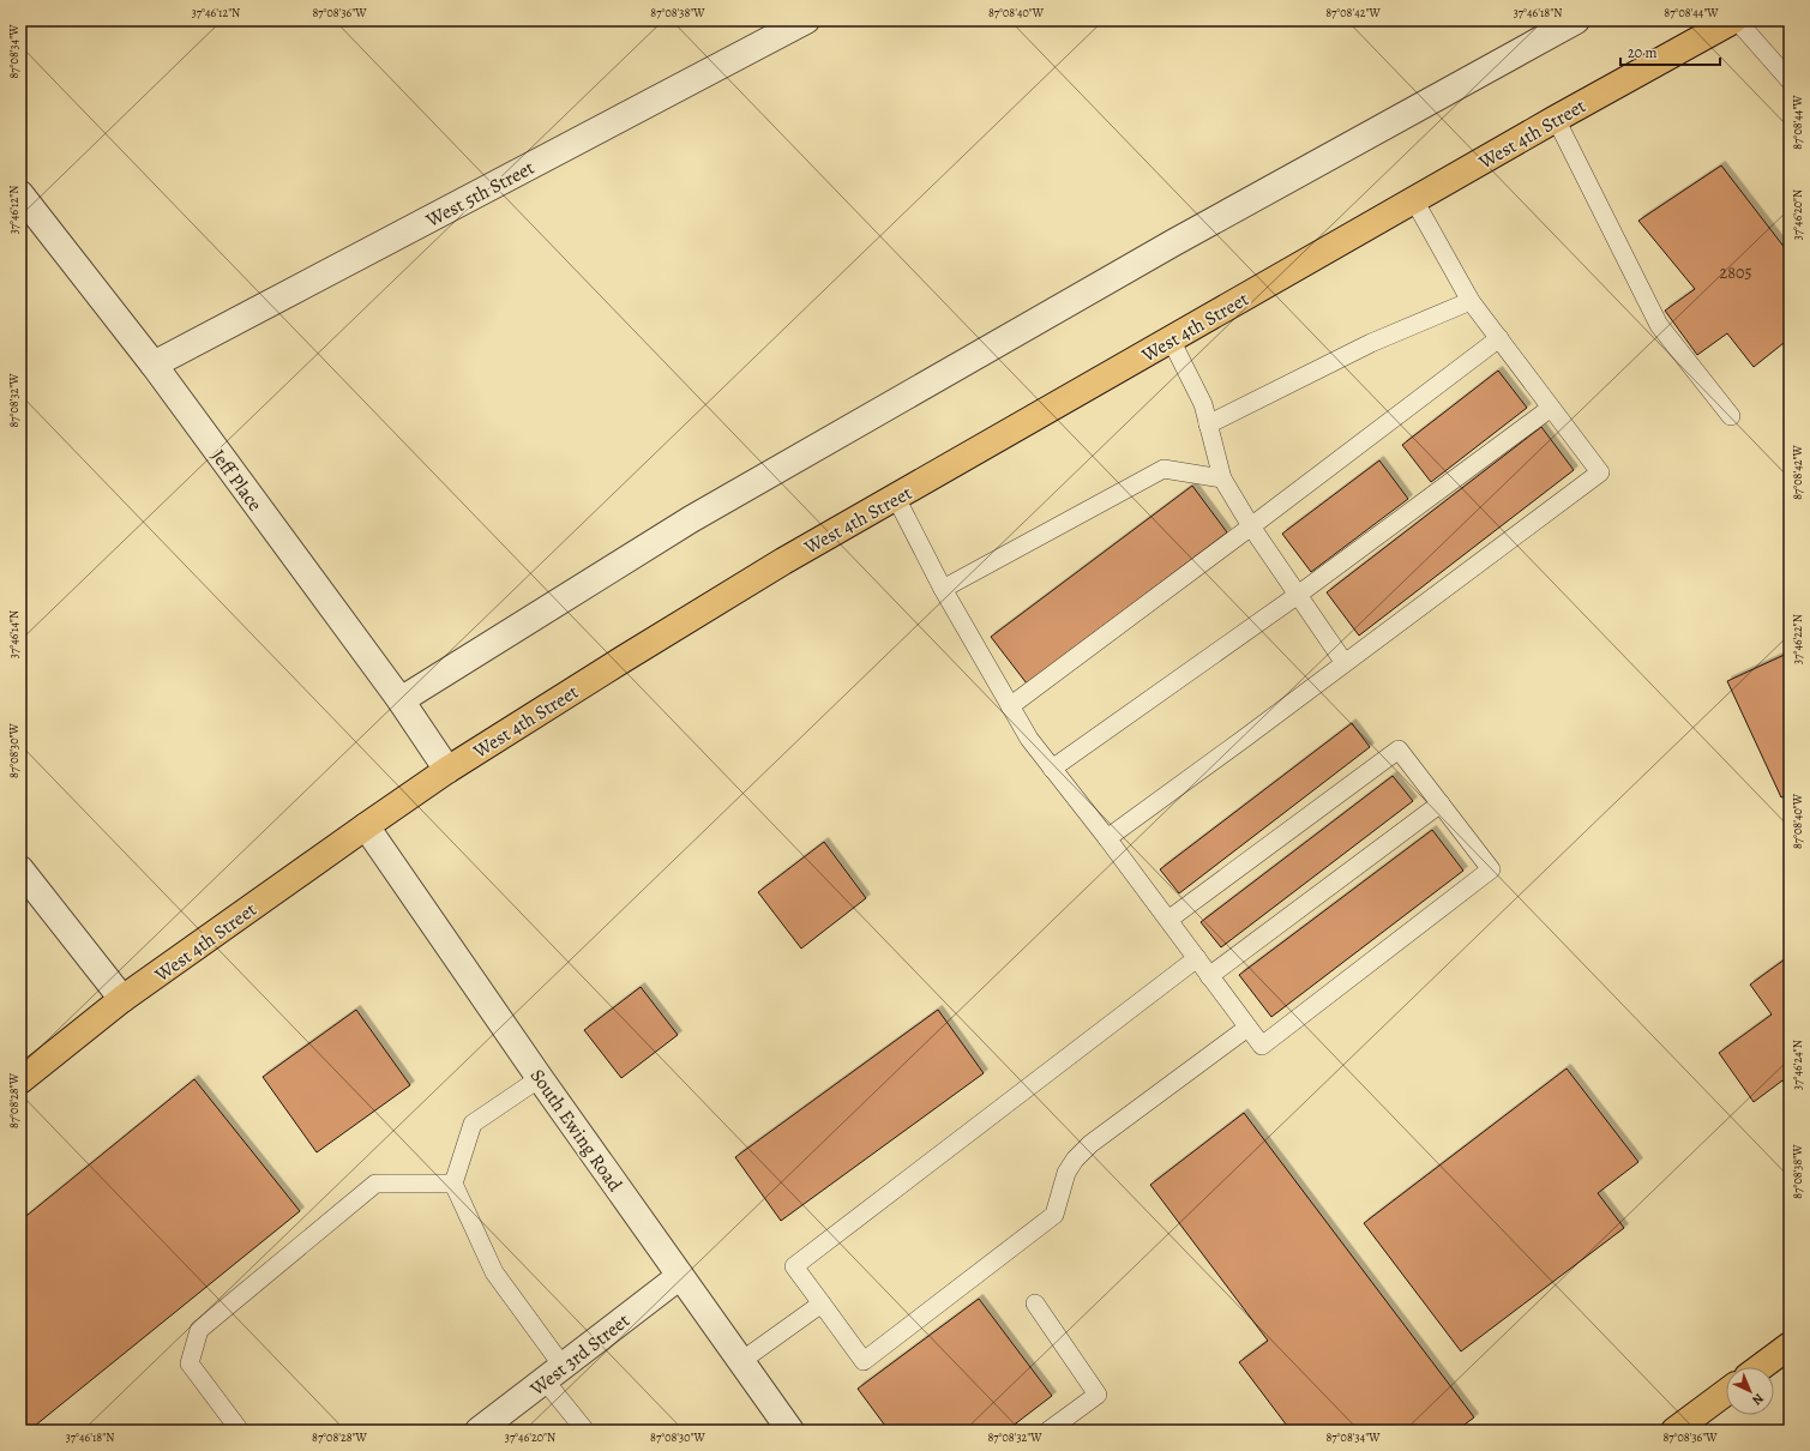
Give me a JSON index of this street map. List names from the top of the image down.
{
  "streets": {
    "main road": ["West 4th Street"],
    "street": [
      "West 5th Street",
      "Jeff Place",
      "South Ewing Road",
      "West 3rd Street"
    ]
  },
  "crossings": [
    ["West 4th Street", "Jeff Place"],
    ["West 4th Street", "South Ewing Road"],
    ["West 5th Street", "Jeff Place"],
    ["South Ewing Road", "West 3rd Street"]
  ],
  "house_numbers": ["2805"],
  "scale_bar": "20 m",
  "north": "bottom right",
  "coordinates": [
    "37°46'12\"N",
    "87°08'36\"W",
    "87°08'38\"W",
    "87°08'40\"W",
    "87°08'42\"W",
    "37°46'18\"N",
    "87°08'44\"W",
    "87°08'34\"W",
    "37°46'20\"N",
    "87°08'32\"W",
    "37°46'14\"N",
    "37°46'22\"N",
    "87°08'30\"W",
    "37°46'24\"N",
    "87°08'28\"W"
  ]
}
